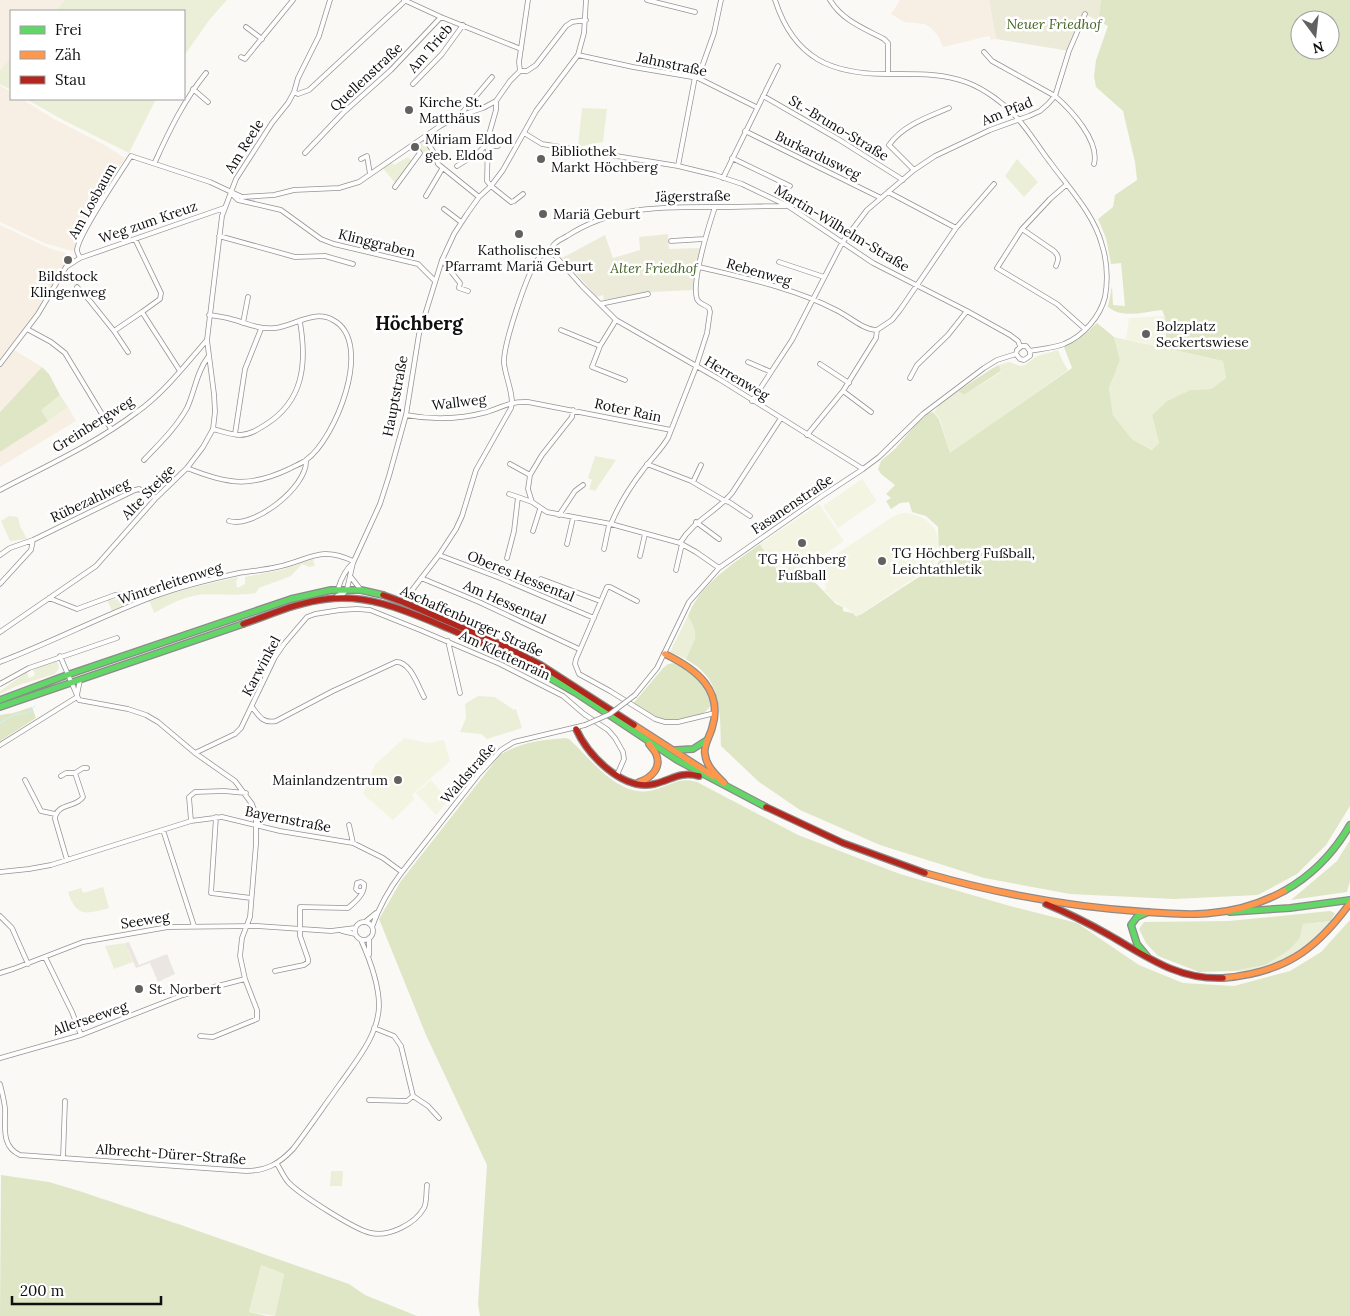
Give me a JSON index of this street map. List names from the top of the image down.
{
  "streets": {
    "main road": ["Aschaffenburger Straße"],
    "street": [
      "Am Trieb",
      "Jahnstraße",
      "Quellenstraße",
      "Am Pfad",
      "St.-Bruno-Straße",
      "Am Reele",
      "Burkardusweg",
      "Jägerstraße",
      "Am Losbaum",
      "Weg zum Kreuz",
      "Martin-Wilhelm-Straße",
      "Klinggraben",
      "Rebenweg",
      "Herrenweg",
      "Hauptstraße",
      "Wallweg",
      "Roter Rain",
      "Greinbergweg",
      "Alte Steige",
      "Rübezahlweg",
      "Fasanenstraße",
      "Oberes Hessental",
      "Winterleitenweg",
      "Am Hessental",
      "Am Klettenrain",
      "Karwinkel",
      "Waldstraße",
      "Bayernstraße",
      "Seeweg",
      "Allerseeweg",
      "Albrecht-Dürer-Straße"
    ]
  },
  "crossings": [
    ["Am Trieb", "Quellenstraße"],
    ["Jahnstraße", "Hauptstraße"],
    ["Am Pfad", "St.-Bruno-Straße"],
    ["Am Pfad", "Burkardusweg"],
    ["Am Pfad", "Martin-Wilhelm-Straße"],
    ["Am Pfad", "Rebenweg"],
    ["Am Pfad", "Herrenweg"],
    ["Am Reele", "Weg zum Kreuz"],
    ["Am Reele", "Klinggraben"],
    ["Am Reele", "Alte Steige"],
    ["Jägerstraße", "Martin-Wilhelm-Straße"],
    ["Jägerstraße", "Herrenweg"],
    ["Am Losbaum", "Weg zum Kreuz"],
    ["Am Losbaum", "Klinggraben"],
    ["Martin-Wilhelm-Straße", "Hauptstraße"],
    ["Martin-Wilhelm-Straße", "Fasanenstraße"],
    ["Klinggraben", "Hauptstraße"],
    ["Rebenweg", "Roter Rain"],
    ["Herrenweg", "Roter Rain"],
    ["Herrenweg", "Fasanenstraße"],
    ["Hauptstraße", "Wallweg"],
    ["Hauptstraße", "Winterleitenweg"],
    ["Hauptstraße", "Aschaffenburger Straße"],
    ["Wallweg", "Roter Rain"],
    ["Greinbergweg", "Alte Steige"],
    ["Alte Steige", "Rübezahlweg"],
    ["Fasanenstraße", "Waldstraße"],
    ["Am Klettenrain", "Karwinkel"],
    ["Waldstraße", "Bayernstraße"],
    ["Waldstraße", "Seeweg"],
    ["Waldstraße", "Albrecht-Dürer-Straße"],
    ["Seeweg", "Albrecht-Dürer-Straße"]
  ],
  "districts": ["Höchberg"],
  "parks": ["Neuer Friedhof", "Alter Friedhof"],
  "places": [
    "Kirche St. Matthäus",
    "Miriam Eldod geb. Eldod",
    "Bibliothek Markt Höchberg",
    "Mariä Geburt",
    "Katholisches Pfarramt Mariä Geburt",
    "Bildstock Klingenweg",
    "Bolzplatz Seckertswiese",
    "TG Höchberg Fußball",
    "TG Höchberg Fußball, Leichtathletik",
    "Mainlandzentrum",
    "St. Norbert"
  ],
  "legend": ["Frei", "Zäh", "Stau"],
  "scale_bar": "200 m",
  "north": "bottom"
}
